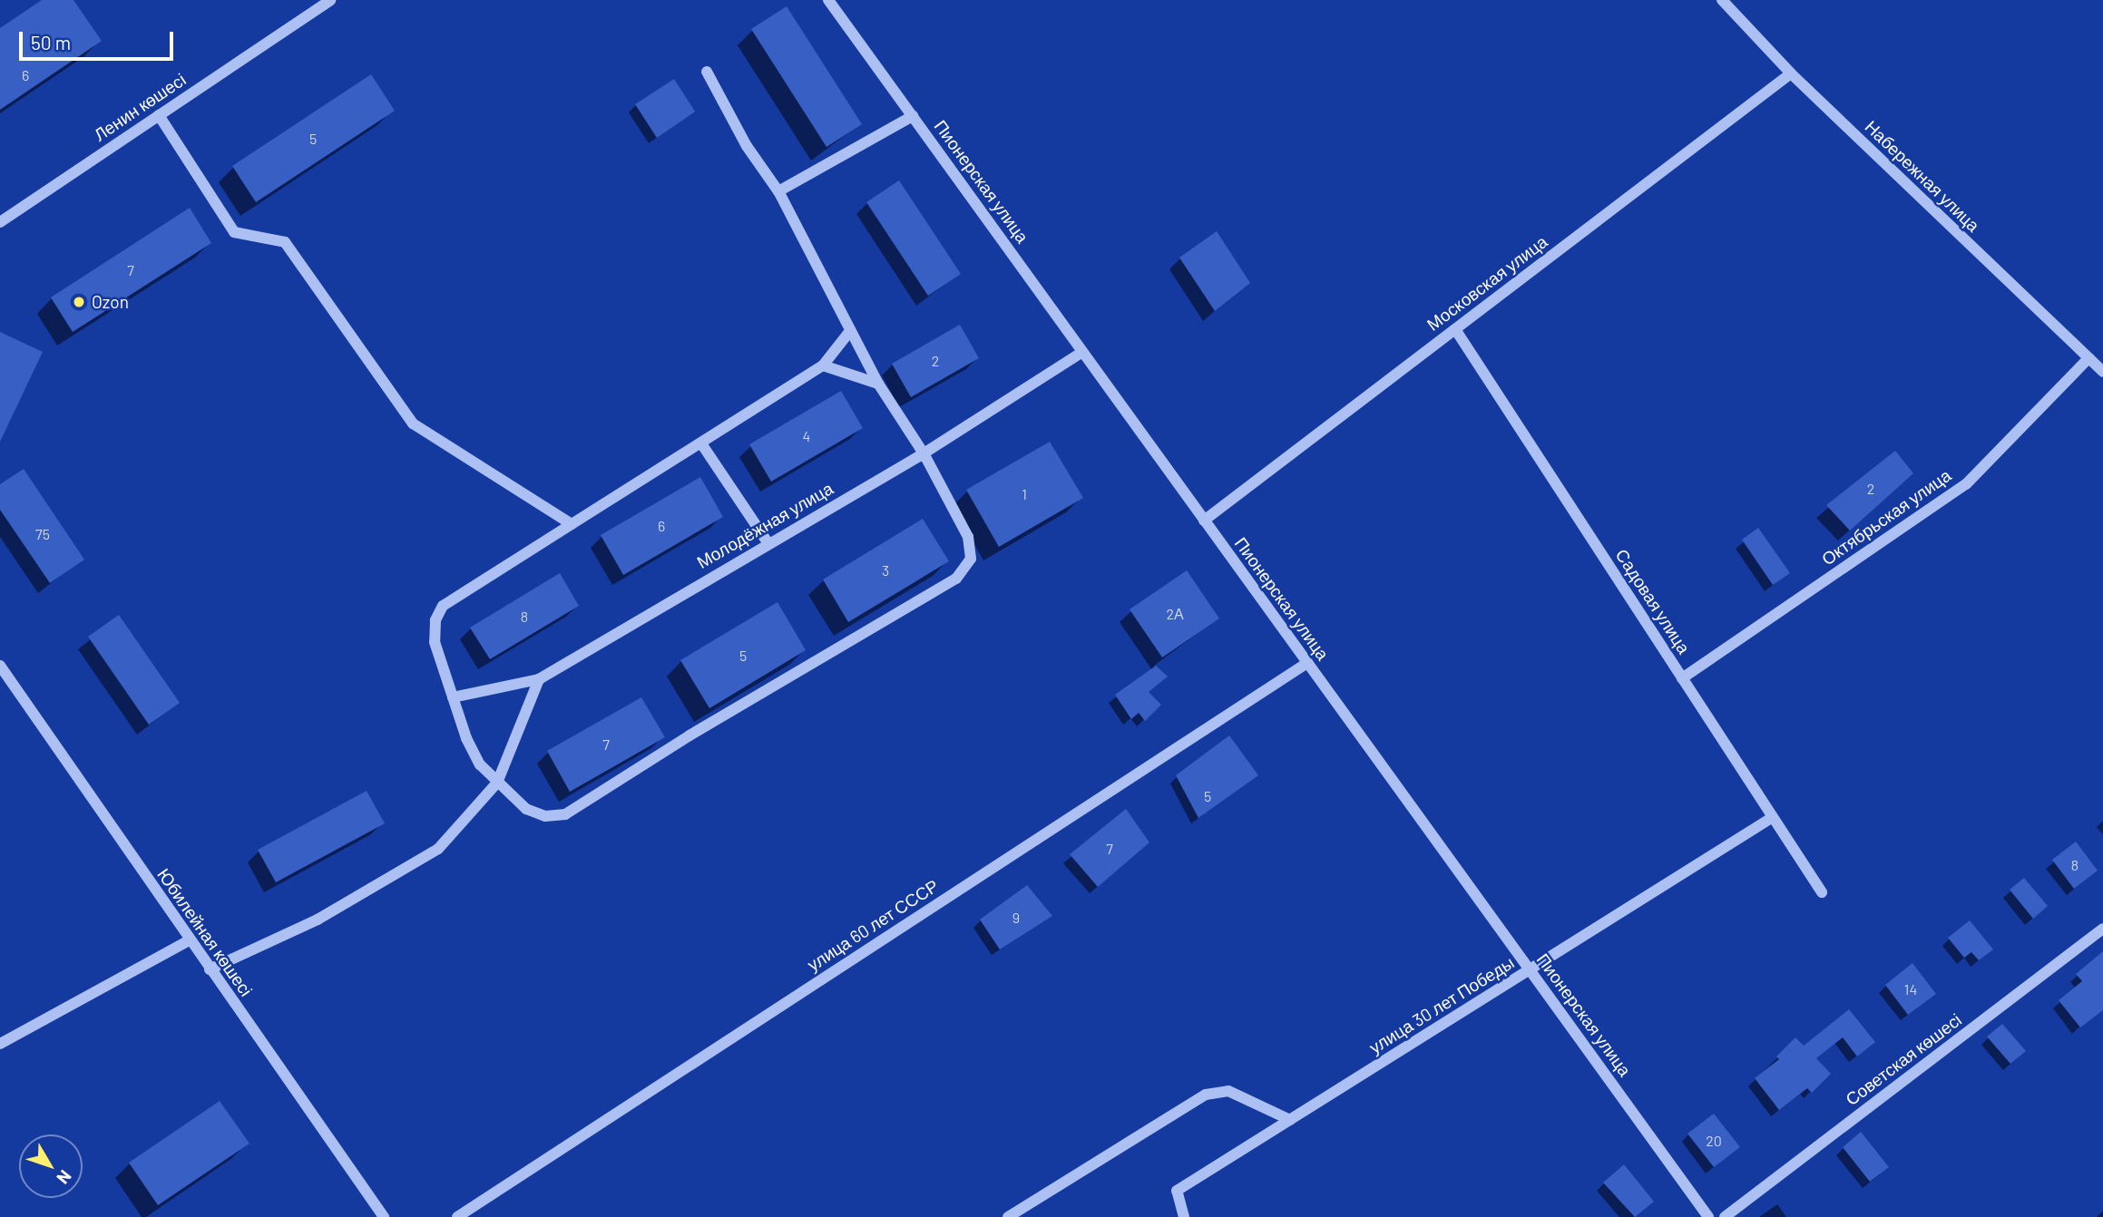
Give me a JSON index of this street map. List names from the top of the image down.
{
  "streets": {
    "street": [
      "Ленин көшесі",
      "Набережная улица",
      "Пионерская улица",
      "Московская улица",
      "Октябрьская улица",
      "Молодёжная улица",
      "Садовая улица",
      "улица 60 лет СССР",
      "Юбилейная көшесі",
      "улица 30 лет Победы",
      "Советская көшесі"
    ]
  },
  "crossings": [
    ["Набережная улица", "Московская улица"],
    ["Набережная улица", "Октябрьская улица"],
    ["Пионерская улица", "Московская улица"],
    ["Пионерская улица", "Молодёжная улица"],
    ["Пионерская улица", "улица 60 лет СССР"],
    ["Пионерская улица", "улица 30 лет Победы"],
    ["Московская улица", "Садовая улица"],
    ["Октябрьская улица", "Садовая улица"],
    ["Садовая улица", "улица 30 лет Победы"]
  ],
  "places": ["Ozon"],
  "house_numbers": [
    "6",
    "5",
    "7",
    "2",
    "4",
    "2",
    "1",
    "6",
    "75",
    "3",
    "2А",
    "8",
    "5",
    "7",
    "5",
    "7",
    "8",
    "9",
    "14",
    "20"
  ],
  "scale_bar": "50 m",
  "north": "bottom right"
}
